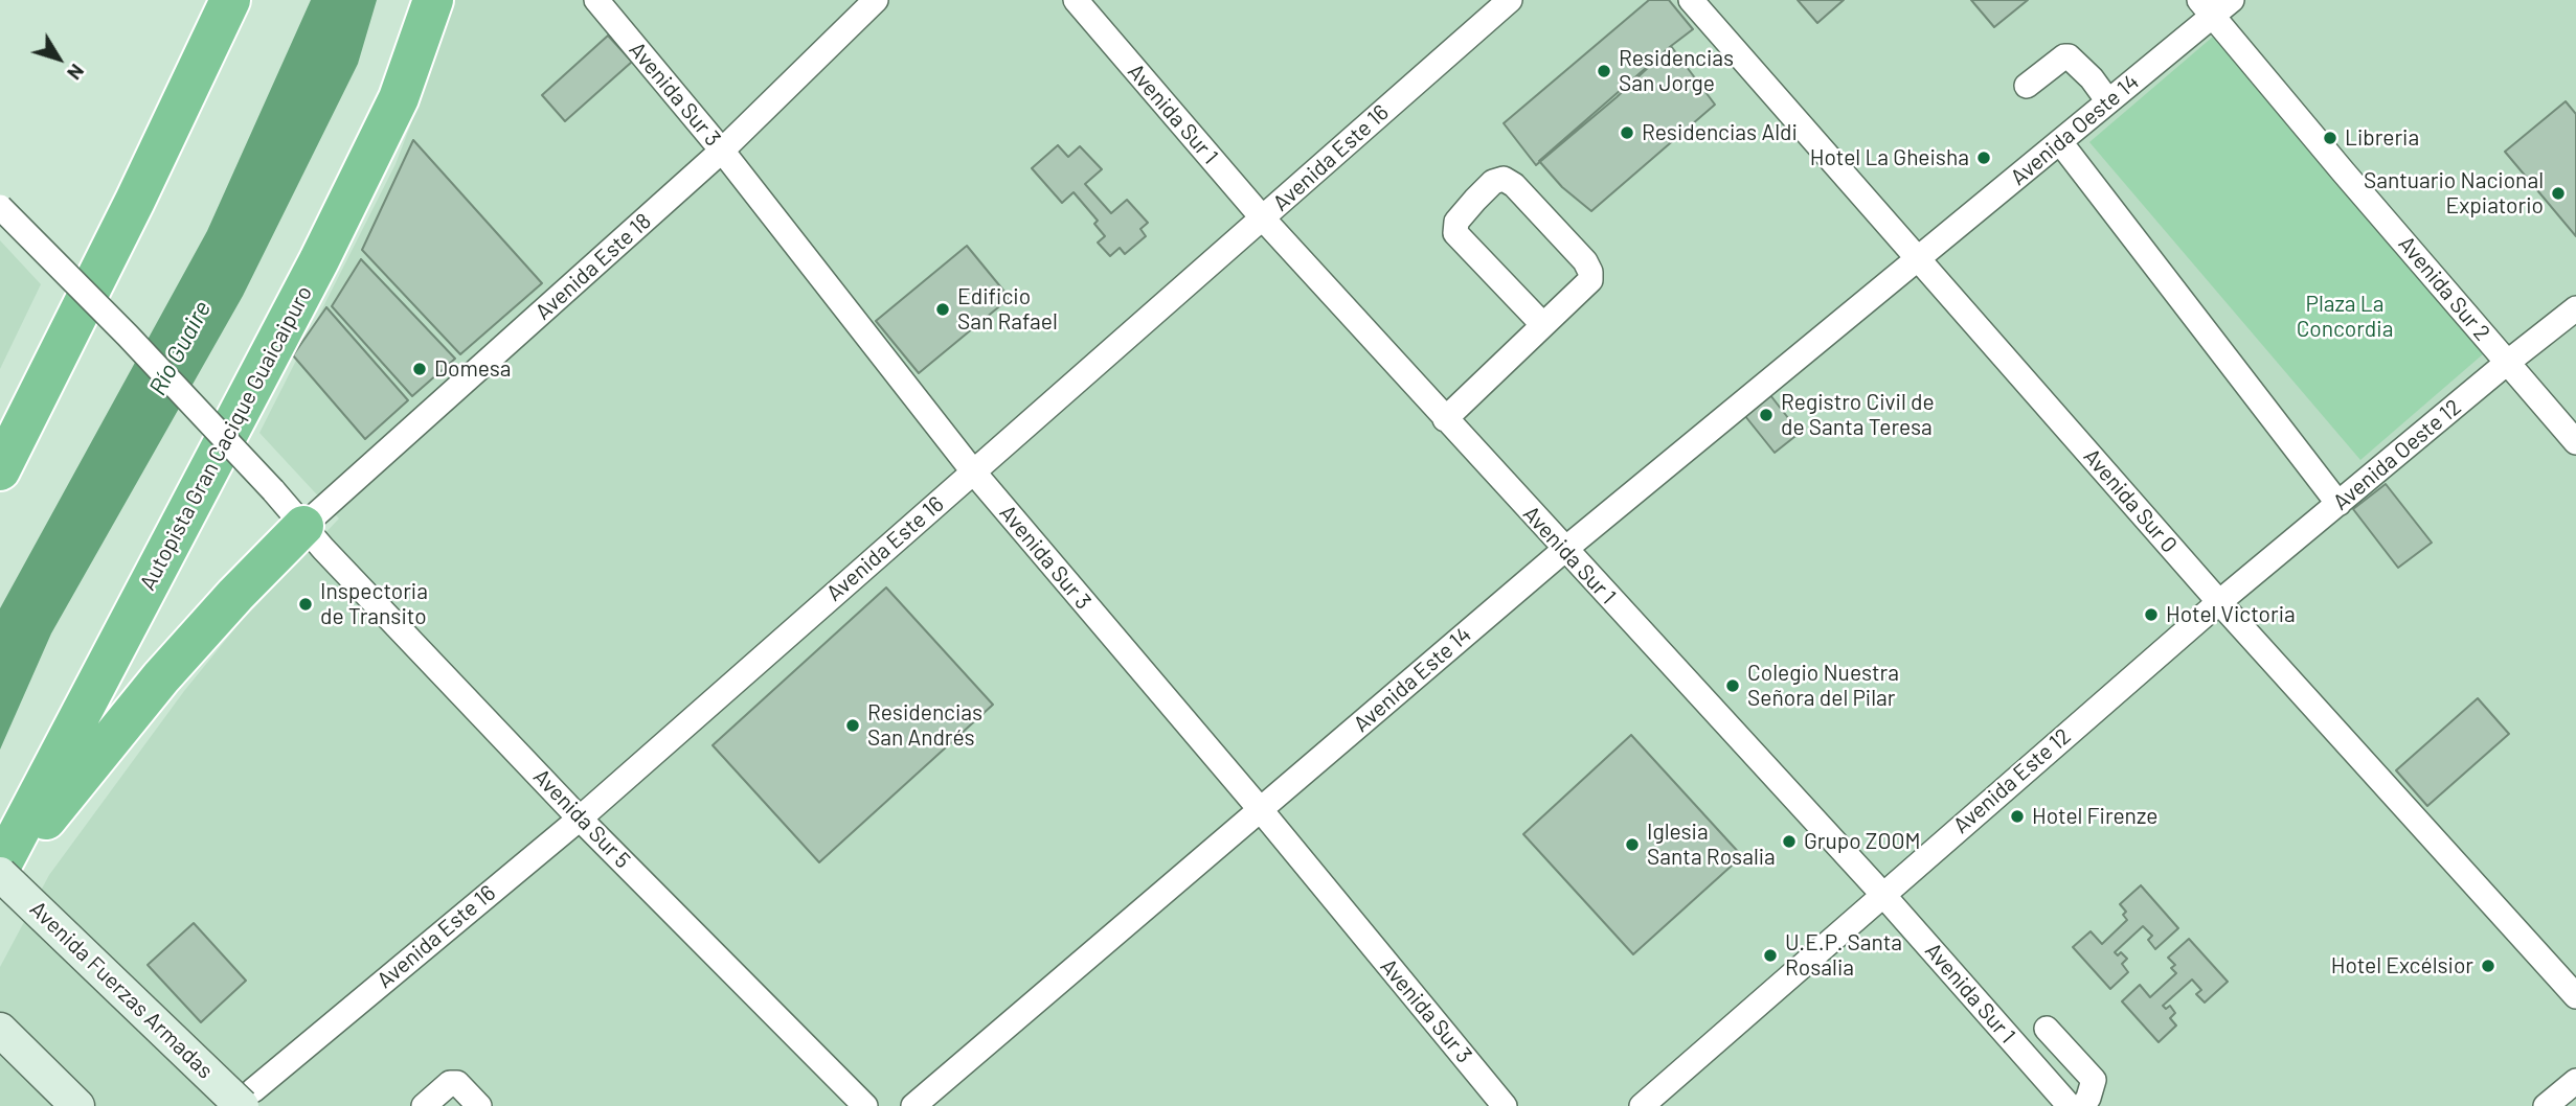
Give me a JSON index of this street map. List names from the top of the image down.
{
  "streets": {
    "highway": ["Autopista Gran Cacique Guaicaipuro"],
    "main road": ["Avenida Fuerzas Armadas"],
    "street": [
      "Avenida Sur 3",
      "Avenida Sur 1",
      "Avenida Oeste 14",
      "Avenida Este 16",
      "Avenida Este 18",
      "Avenida Sur 2",
      "Avenida Oeste 12",
      "Avenida Sur 0",
      "Avenida Este 14",
      "Avenida Este 12",
      "Avenida Sur 5"
    ]
  },
  "crossings": [
    ["Avenida Sur 3", "Avenida Este 16"],
    ["Avenida Sur 3", "Avenida Este 18"],
    ["Avenida Sur 3", "Avenida Este 14"],
    ["Avenida Sur 1", "Avenida Este 16"],
    ["Avenida Sur 1", "Avenida Este 14"],
    ["Avenida Sur 1", "Avenida Este 12"],
    ["Avenida Oeste 14", "Avenida Sur 2"],
    ["Avenida Oeste 14", "Avenida Sur 0"],
    ["Avenida Oeste 14", "Avenida Este 14"],
    ["Avenida Este 16", "Avenida Sur 5"],
    ["Avenida Este 16", "Avenida Fuerzas Armadas"],
    ["Avenida Este 18", "Avenida Sur 5"],
    ["Avenida Sur 2", "Avenida Oeste 12"],
    ["Autopista Gran Cacique Guaicaipuro", "Avenida Fuerzas Armadas"],
    ["Avenida Oeste 12", "Avenida Sur 0"],
    ["Avenida Oeste 12", "Avenida Este 12"],
    ["Avenida Sur 0", "Avenida Este 14"],
    ["Avenida Sur 0", "Avenida Este 12"]
  ],
  "water": ["Río Guaire"],
  "parks": ["Plaza La Concordia"],
  "places": [
    "Residencias San Jorge",
    "Residencias Aldi",
    "Libreria",
    "Hotel La Gheisha",
    "Santuario Nacional Expiatorio",
    "Edificio San Rafael",
    "Domesa",
    "Registro Civil de de Santa Teresa",
    "Inspectoria de Transito",
    "Hotel Victoria",
    "Colegio Nuestra Señora del Pilar",
    "Residencias San Andrés",
    "Hotel Firenze",
    "Grupo ZOOM",
    "Iglesia Santa Rosalia",
    "U.E.P. Santa Rosalia",
    "Hotel Excélsior"
  ],
  "north": "bottom right"
}
